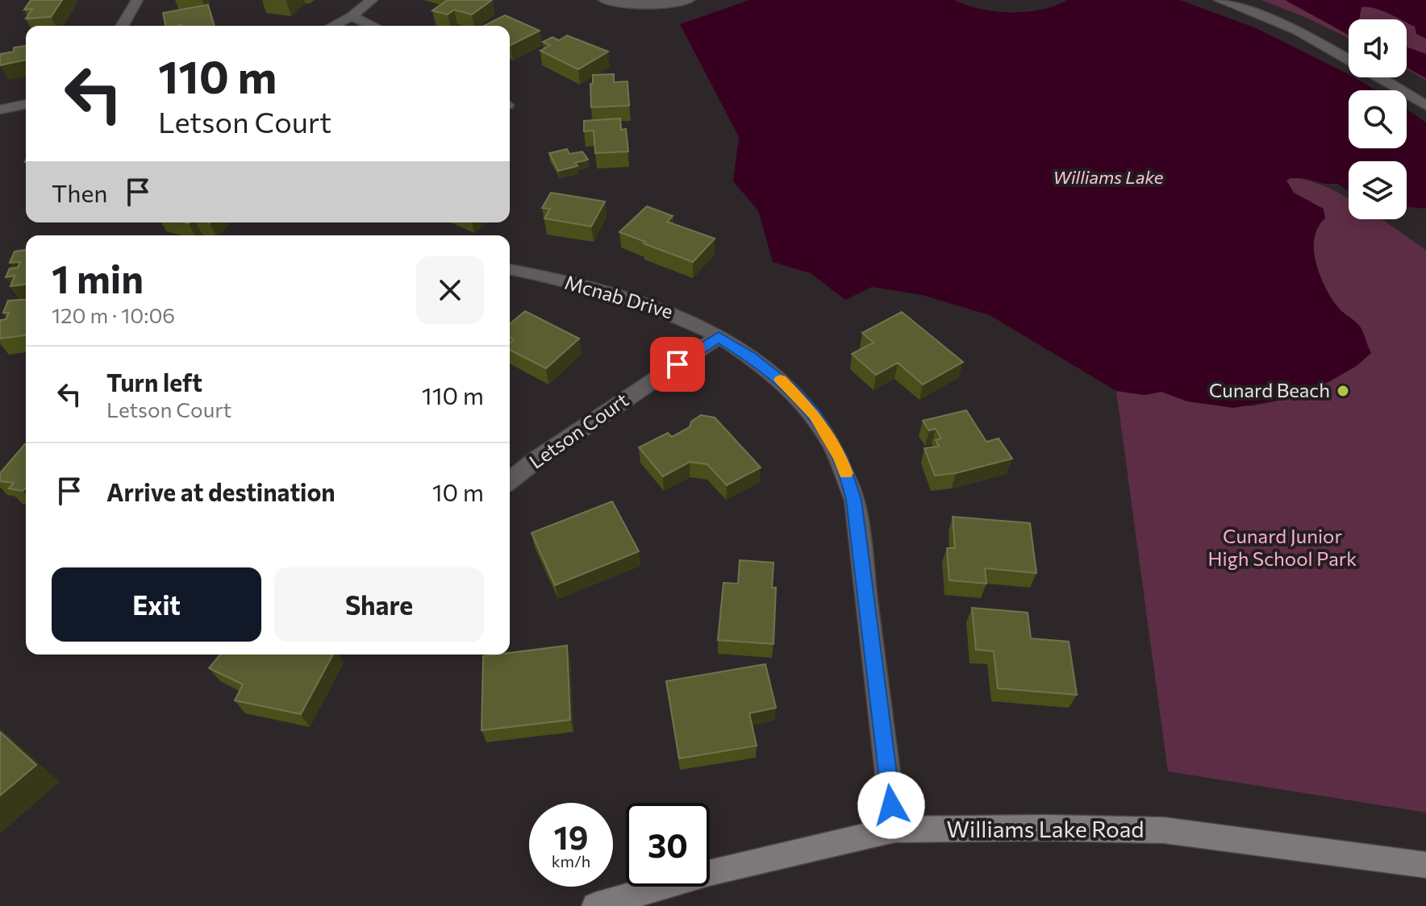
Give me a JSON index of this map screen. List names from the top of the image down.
{
  "streets": {
    "main road": ["Williams Lake Road"],
    "street": ["Mcnab Drive", "Letson Court"]
  },
  "crossings": [
    ["Mcnab Drive", "Letson Court"],
    ["Mcnab Drive", "Williams Lake Road"]
  ],
  "water": ["Williams Lake"],
  "parks": ["Cunard Junior High School Park"],
  "places": ["Cunard Beach"],
  "page": {
    "turn": ["110 m", "Letson Court"],
    "then": "Then",
    "heading": ["1 min", "120 m · 10:06"],
    "list": [
      {
        "name": "Turn left",
        "note": "Letson Court",
        "value": "110 m"
      },
      {
        "name": "Arrive at destination",
        "value": "10 m"
      }
    ],
    "buttons": ["Exit", "Share"],
    "speed": "19 km/h",
    "limit": "30"
  }
}
